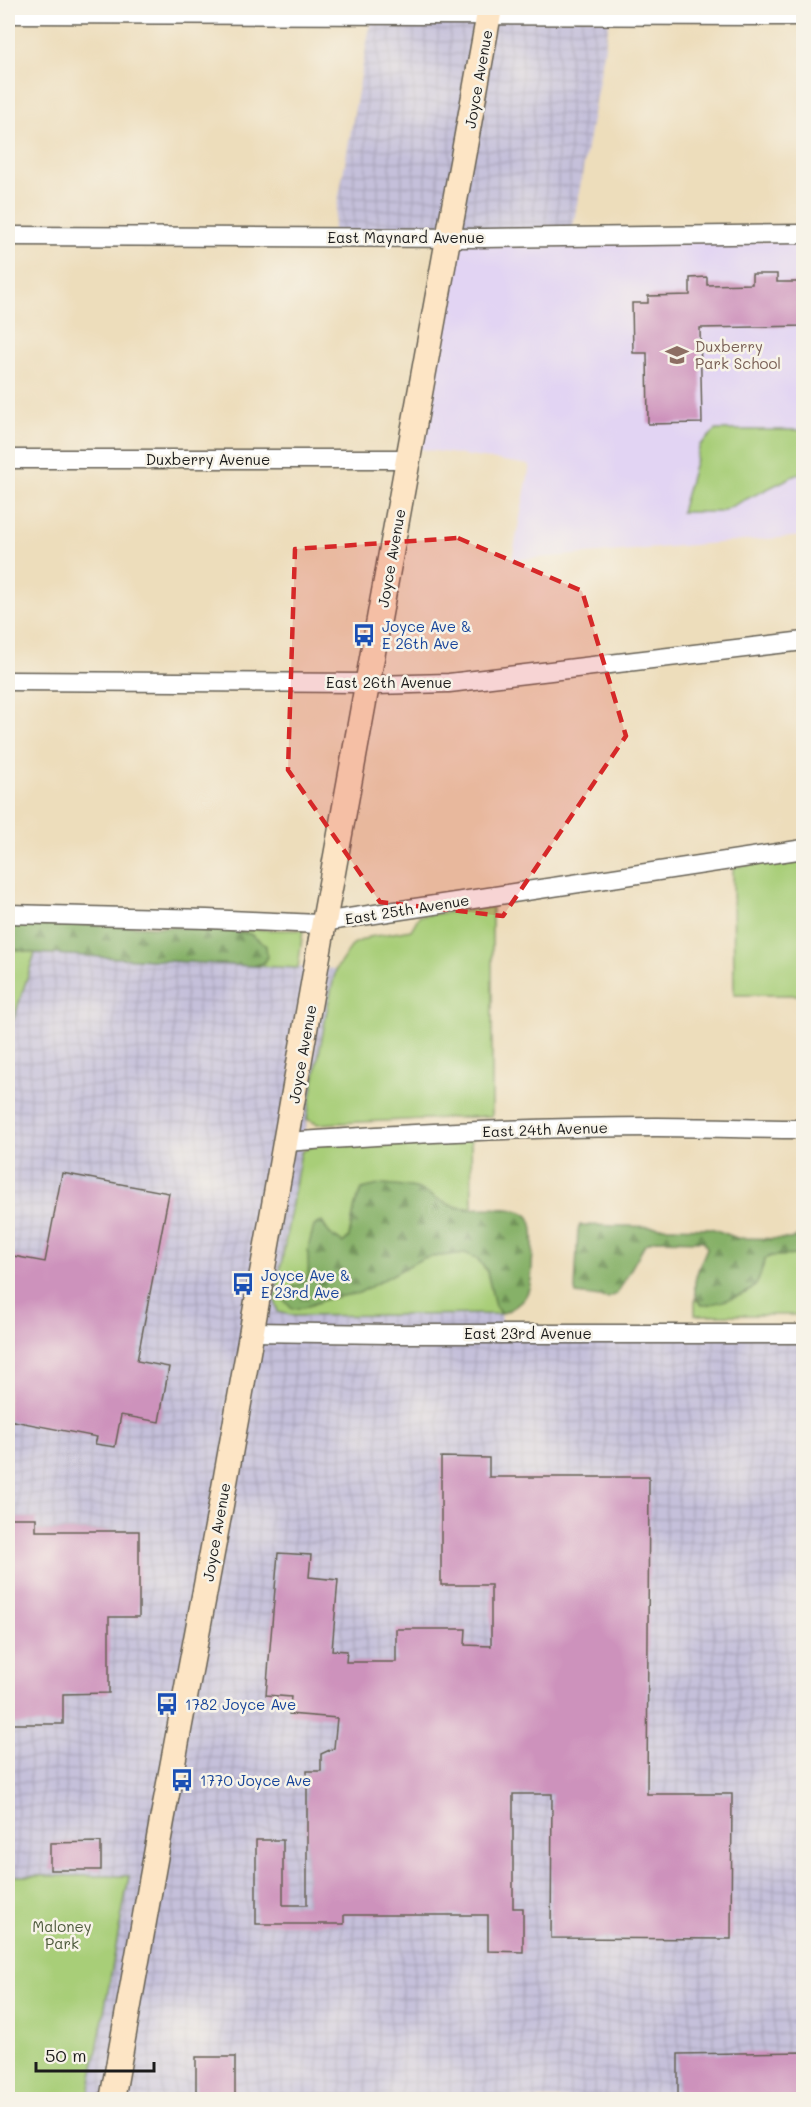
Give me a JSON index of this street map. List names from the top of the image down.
{
  "streets": {
    "street": [
      "Joyce Avenue",
      "East Maynard Avenue",
      "Duxberry Avenue",
      "East 26th Avenue",
      "East 25th Avenue",
      "East 24th Avenue",
      "East 23rd Avenue"
    ]
  },
  "crossings": [
    ["Joyce Avenue", "East Maynard Avenue"],
    ["Joyce Avenue", "Duxberry Avenue"],
    ["Joyce Avenue", "East 26th Avenue"],
    ["Joyce Avenue", "East 25th Avenue"],
    ["Joyce Avenue", "East 24th Avenue"],
    ["Joyce Avenue", "East 23rd Avenue"]
  ],
  "parks": ["Maloney Park"],
  "places": {
    "school or university": ["Duxberry Park School"],
    "bus stop": [
      "Joyce Ave & E 26th Ave",
      "Joyce Ave & E 23rd Ave",
      "1782 Joyce Ave",
      "1770 Joyce Ave"
    ]
  },
  "scale_bar": "50 m"
}
